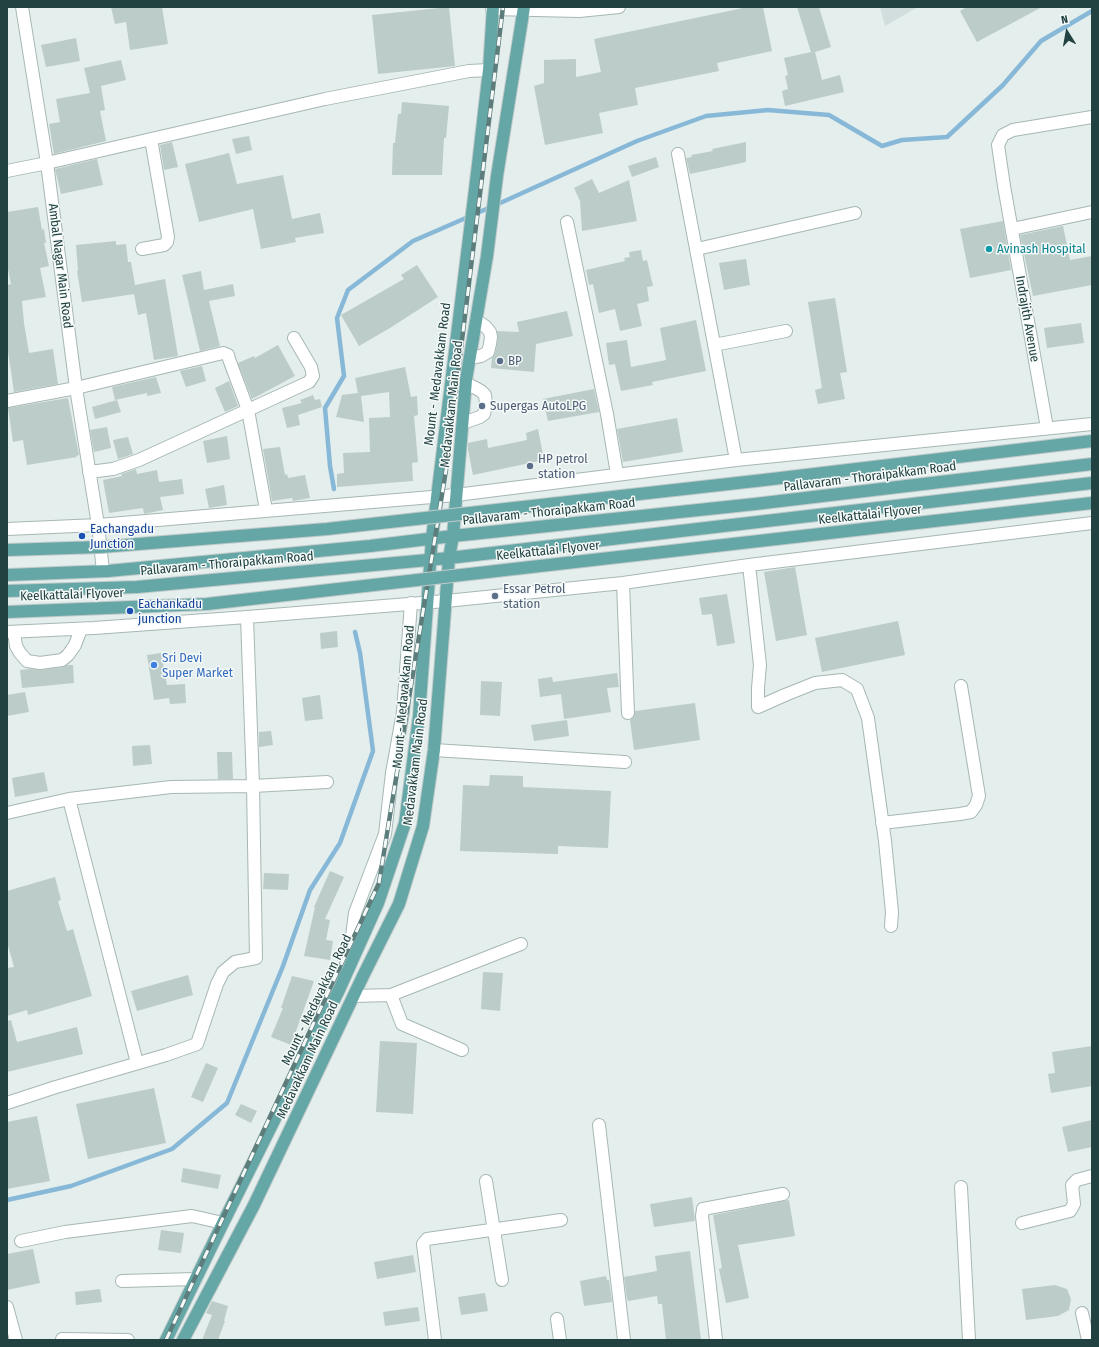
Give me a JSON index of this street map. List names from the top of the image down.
{
  "streets": {
    "main road": [
      "Mount - Medavakkam Road",
      "Medavakkam Main Road",
      "Pallavaram - Thoraipakkam Road",
      "Keelkattalai Flyover"
    ],
    "street": ["Ambal Nagar Main Road", "Indrajith Avenue"]
  },
  "crossings": [
    ["Ambal Nagar Main Road", "Pallavaram - Thoraipakkam Road"],
    ["Mount - Medavakkam Road", "Pallavaram - Thoraipakkam Road"],
    ["Medavakkam Main Road", "Pallavaram - Thoraipakkam Road"]
  ],
  "places": [
    "Avinash Hospital",
    "BP",
    "Supergas AutoLPG",
    "HP petrol station",
    "Eachangadu Junction",
    "Essar Petrol station",
    "Eachankadu junction",
    "Sri Devi Super Market"
  ],
  "north": "top"
}
